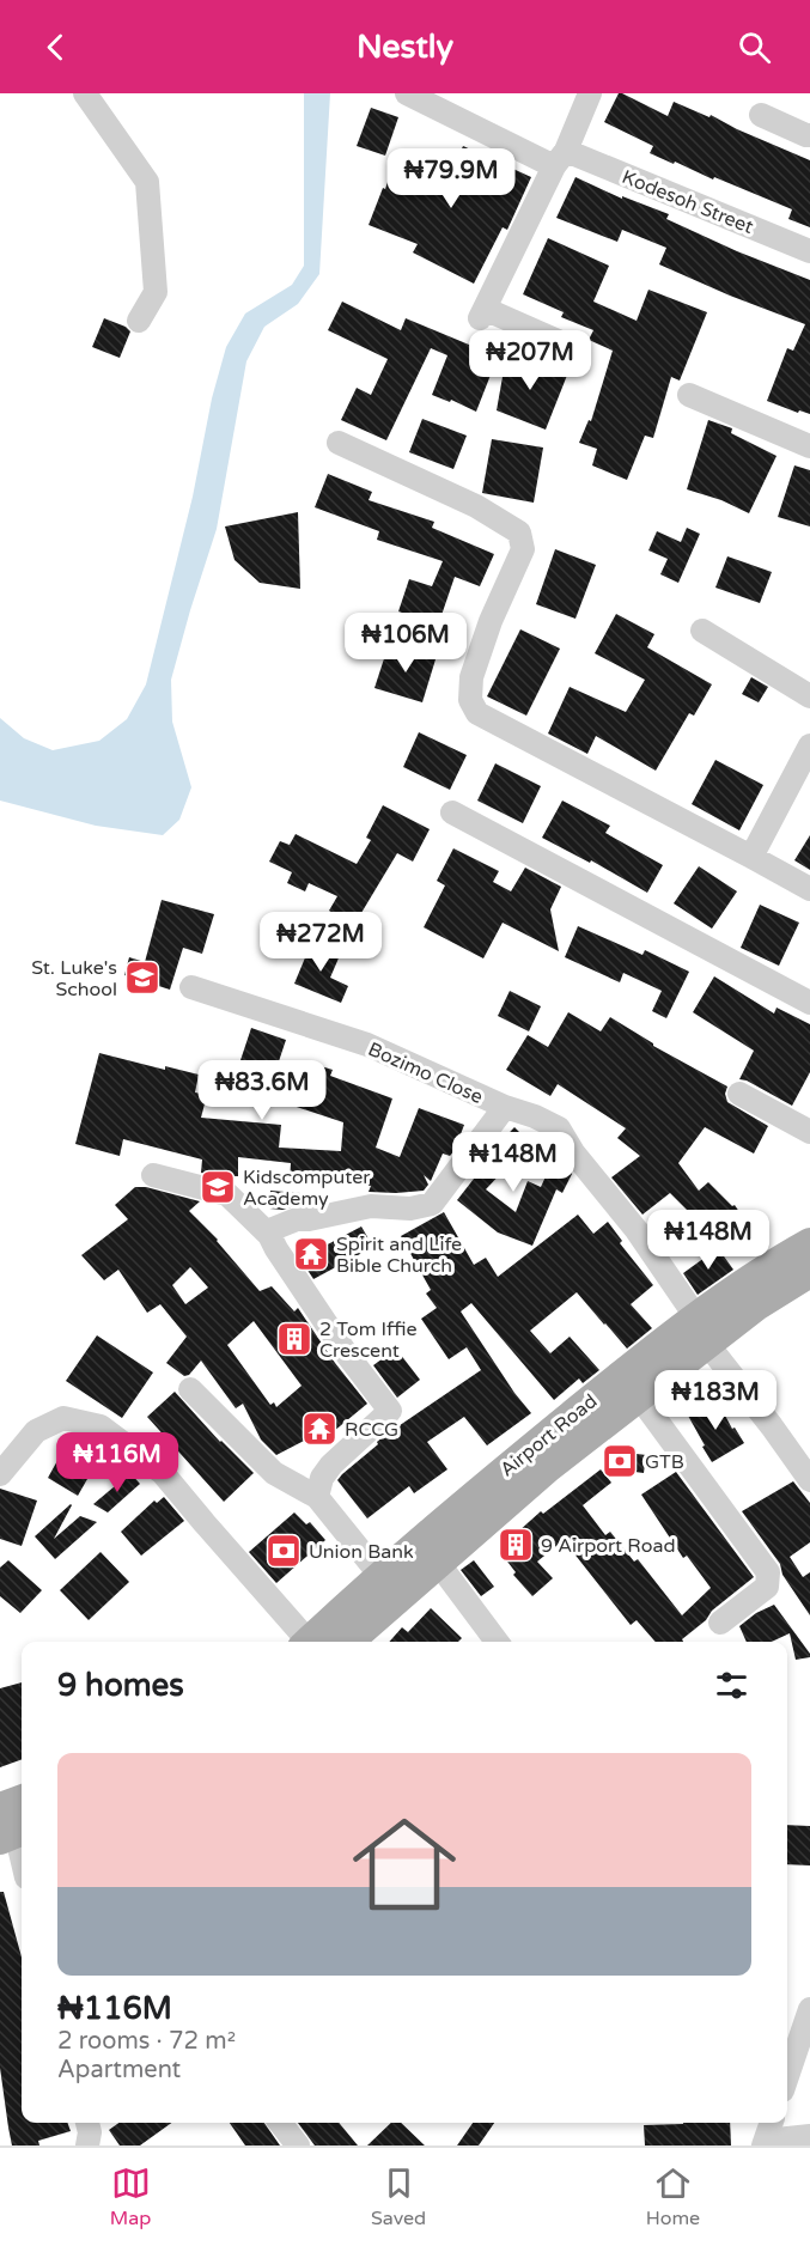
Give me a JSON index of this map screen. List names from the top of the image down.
{
  "streets": {
    "main road": ["Airport Road"],
    "street": ["Kodesoh Street", "Bozimo Close"]
  },
  "crossings": [
    ["Bozimo Close", "Airport Road"]
  ],
  "places": {
    "school or university": ["St. Luke's School", "Kidscomputer Academy"],
    "temple": ["Spirit and Life Bible Church", "RCCG"],
    "building": ["2 Tom Iffie Crescent", "9 Airport Road"],
    "bank": ["GTB", "Union Bank"]
  },
  "page": {
    "header": "Nestly",
    "price": [
      "₦79.9M",
      "₦207M",
      "₦106M",
      "₦272M",
      "₦83.6M",
      "₦148M",
      "₦148M",
      "₦183M",
      "₦116M"
    ],
    "heading": "9 homes",
    "list": [
      {
        "name": "₦116M",
        "note": "2 rooms · 72 m² · Apartment"
      }
    ],
    "tabs": ["Map", "Saved", "Home"]
  }
}
